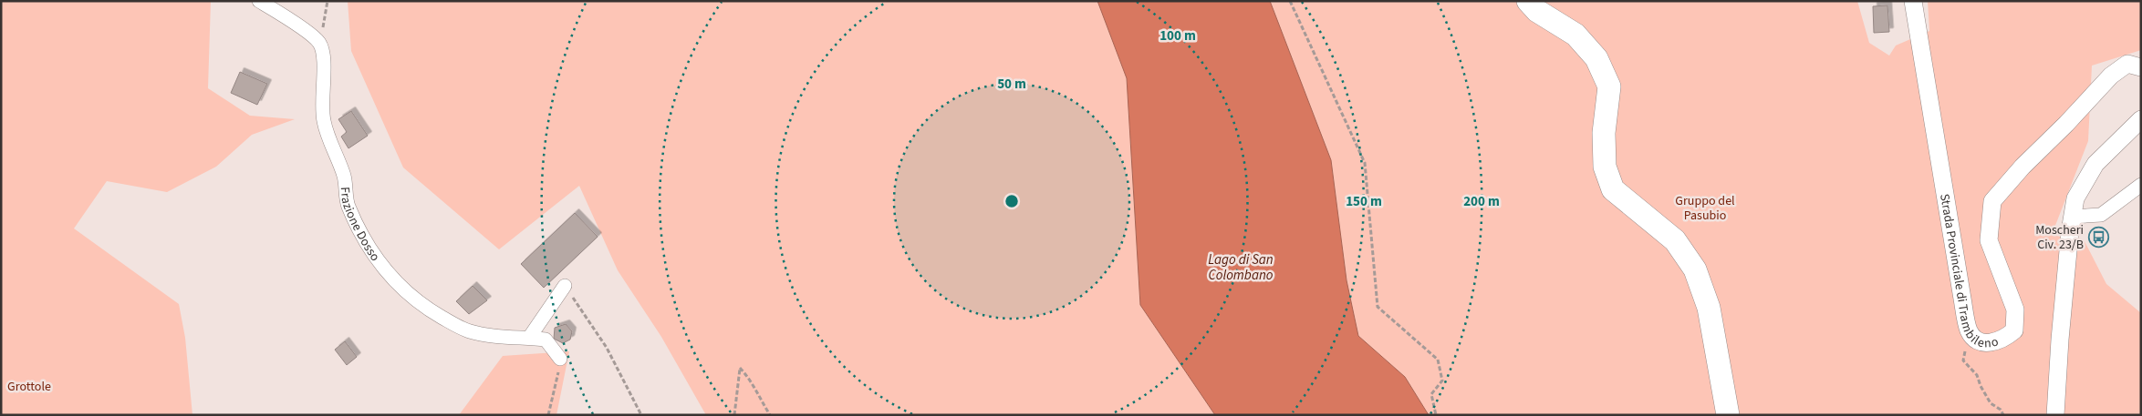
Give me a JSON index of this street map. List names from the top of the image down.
{
  "streets": {
    "street": ["Frazione Dosso", "Strada Provinciale di Trambileno"]
  },
  "water": ["Lago di San Colombano"],
  "parks": ["Gruppo del Pasubio", "Grottole"],
  "places": {
    "bus stop": ["Moscheri Civ. 23/B"]
  },
  "rings": [
    "100 m",
    "50 m",
    "150 m",
    "200 m"
  ]
}
